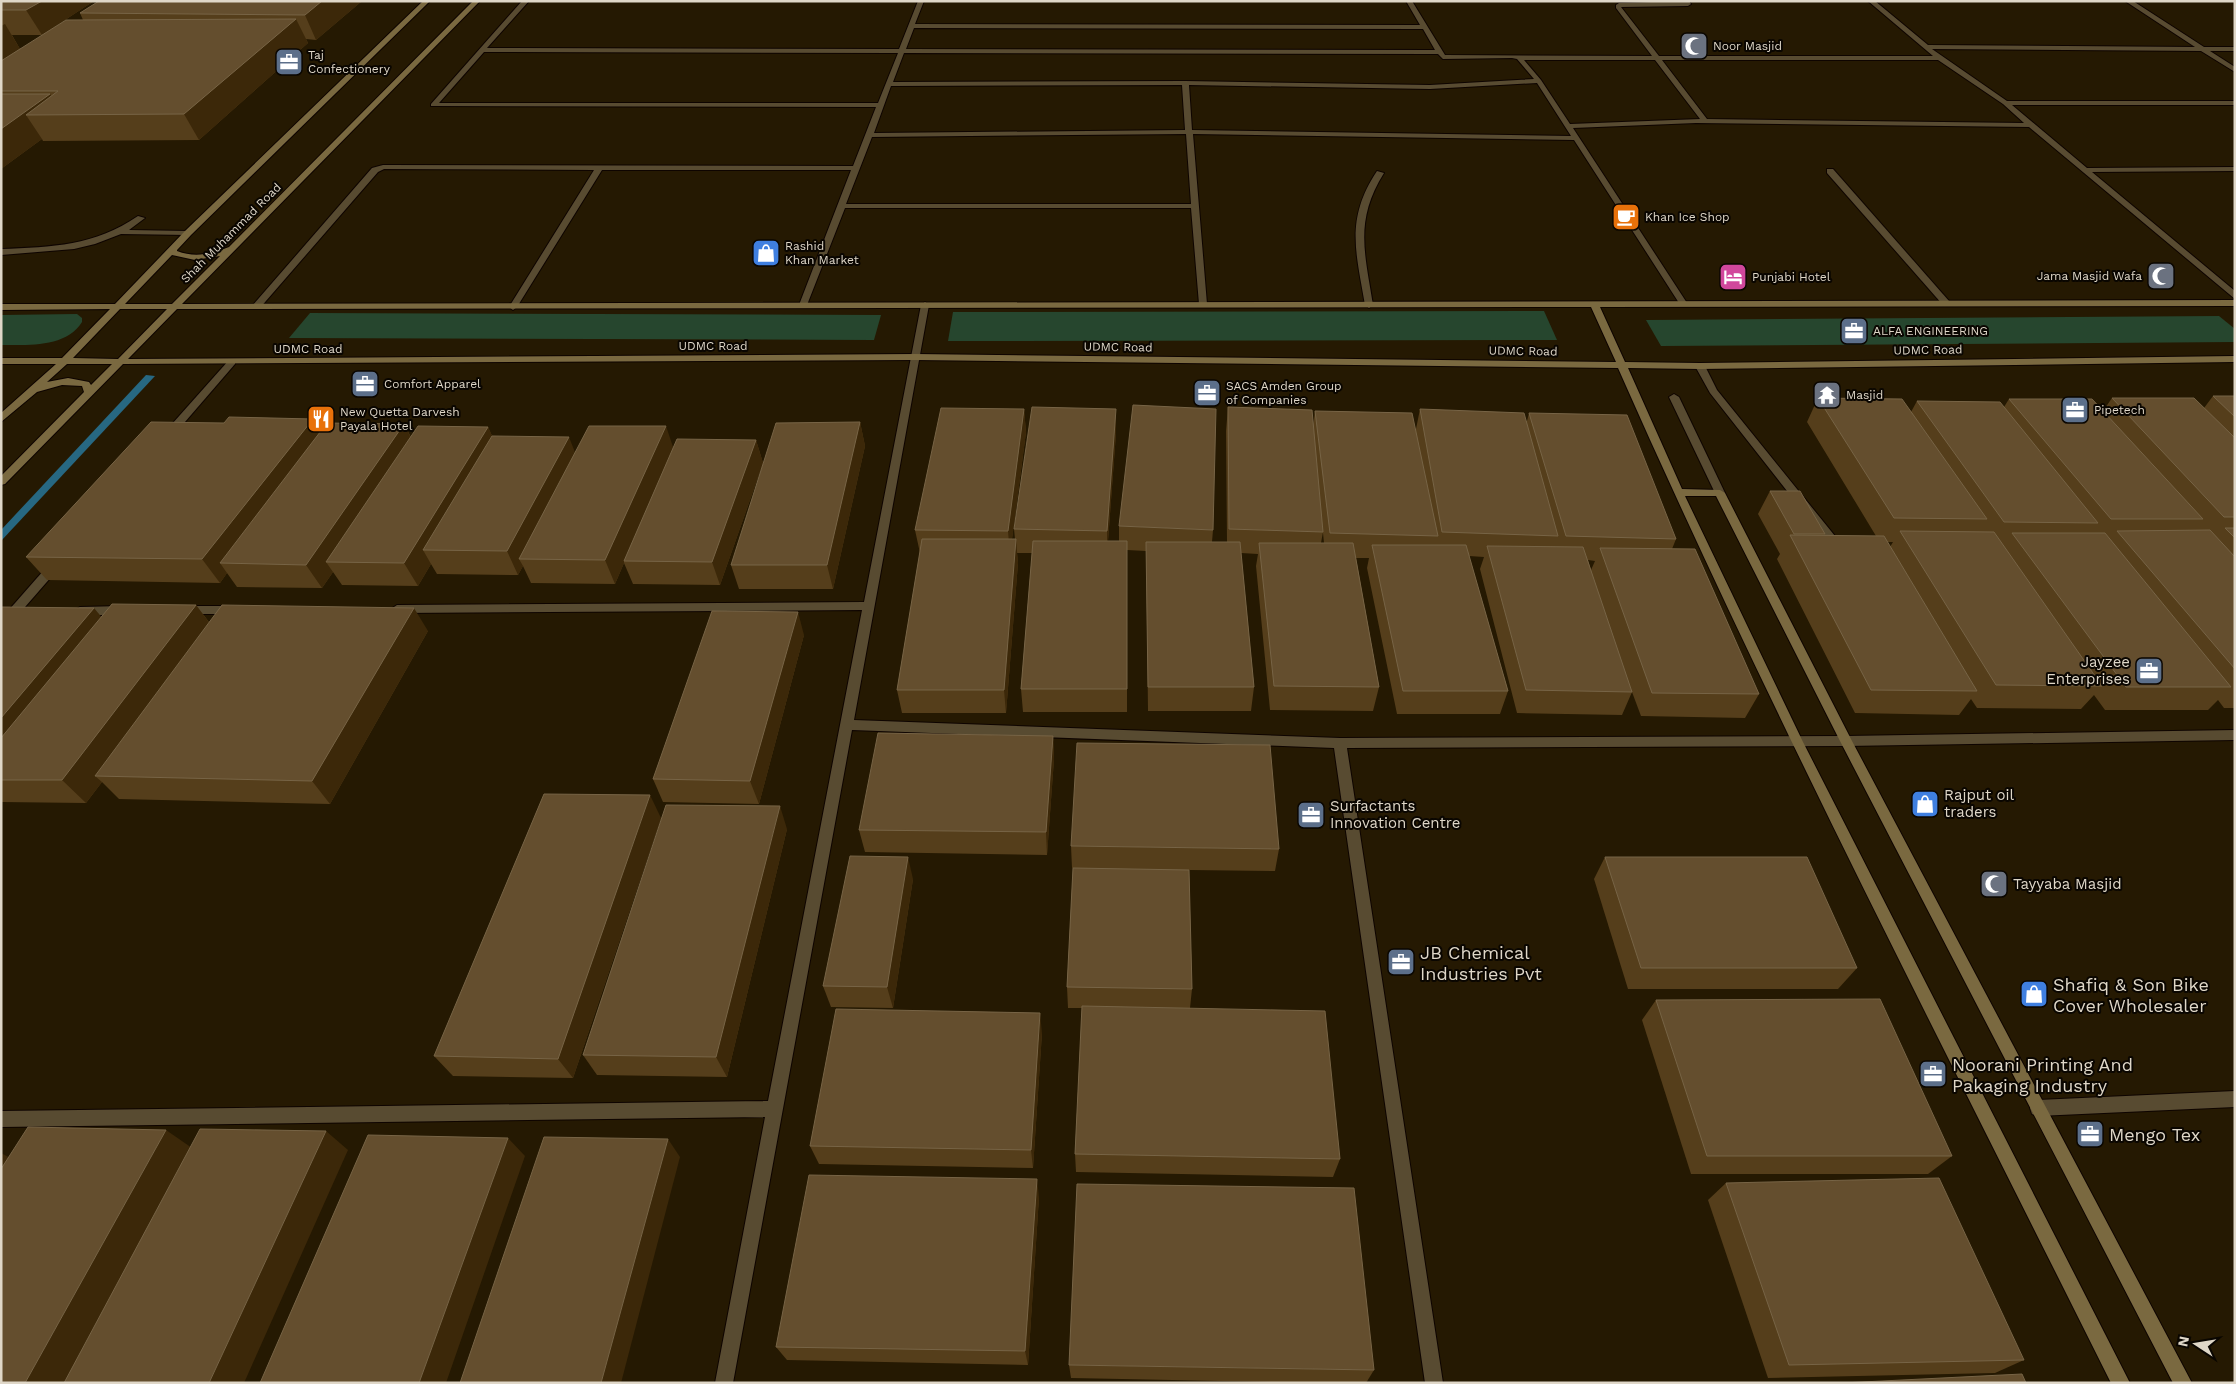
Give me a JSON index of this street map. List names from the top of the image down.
{
  "streets": {
    "main road": ["Shah Muhammad Road", "UDMC Road"]
  },
  "crossings": [
    ["Shah Muhammad Road", "UDMC Road"]
  ],
  "places": {
    "mosque": ["Noor Masjid", "Jama Masjid Wafa", "Tayyaba Masjid"],
    "office": [
      "Taj Confectionery",
      "ALFA ENGINEERING",
      "Comfort Apparel",
      "SACS Amden Group of Companies",
      "Pipetech",
      "Jayzee Enterprises",
      "Surfactants Innovation Centre",
      "JB Chemical Industries Pvt",
      "Noorani Printing And Pakaging Industry",
      "Mengo Tex"
    ],
    "cafe": ["Khan Ice Shop"],
    "shop": ["Rashid Khan Market", "Rajput oil traders", "Shafiq & Son Bike Cover Wholesaler"],
    "hotel": ["Punjabi Hotel"],
    "temple": ["Masjid"],
    "restaurant": ["New Quetta Darvesh Payala Hotel"]
  },
  "north": "left"
}
